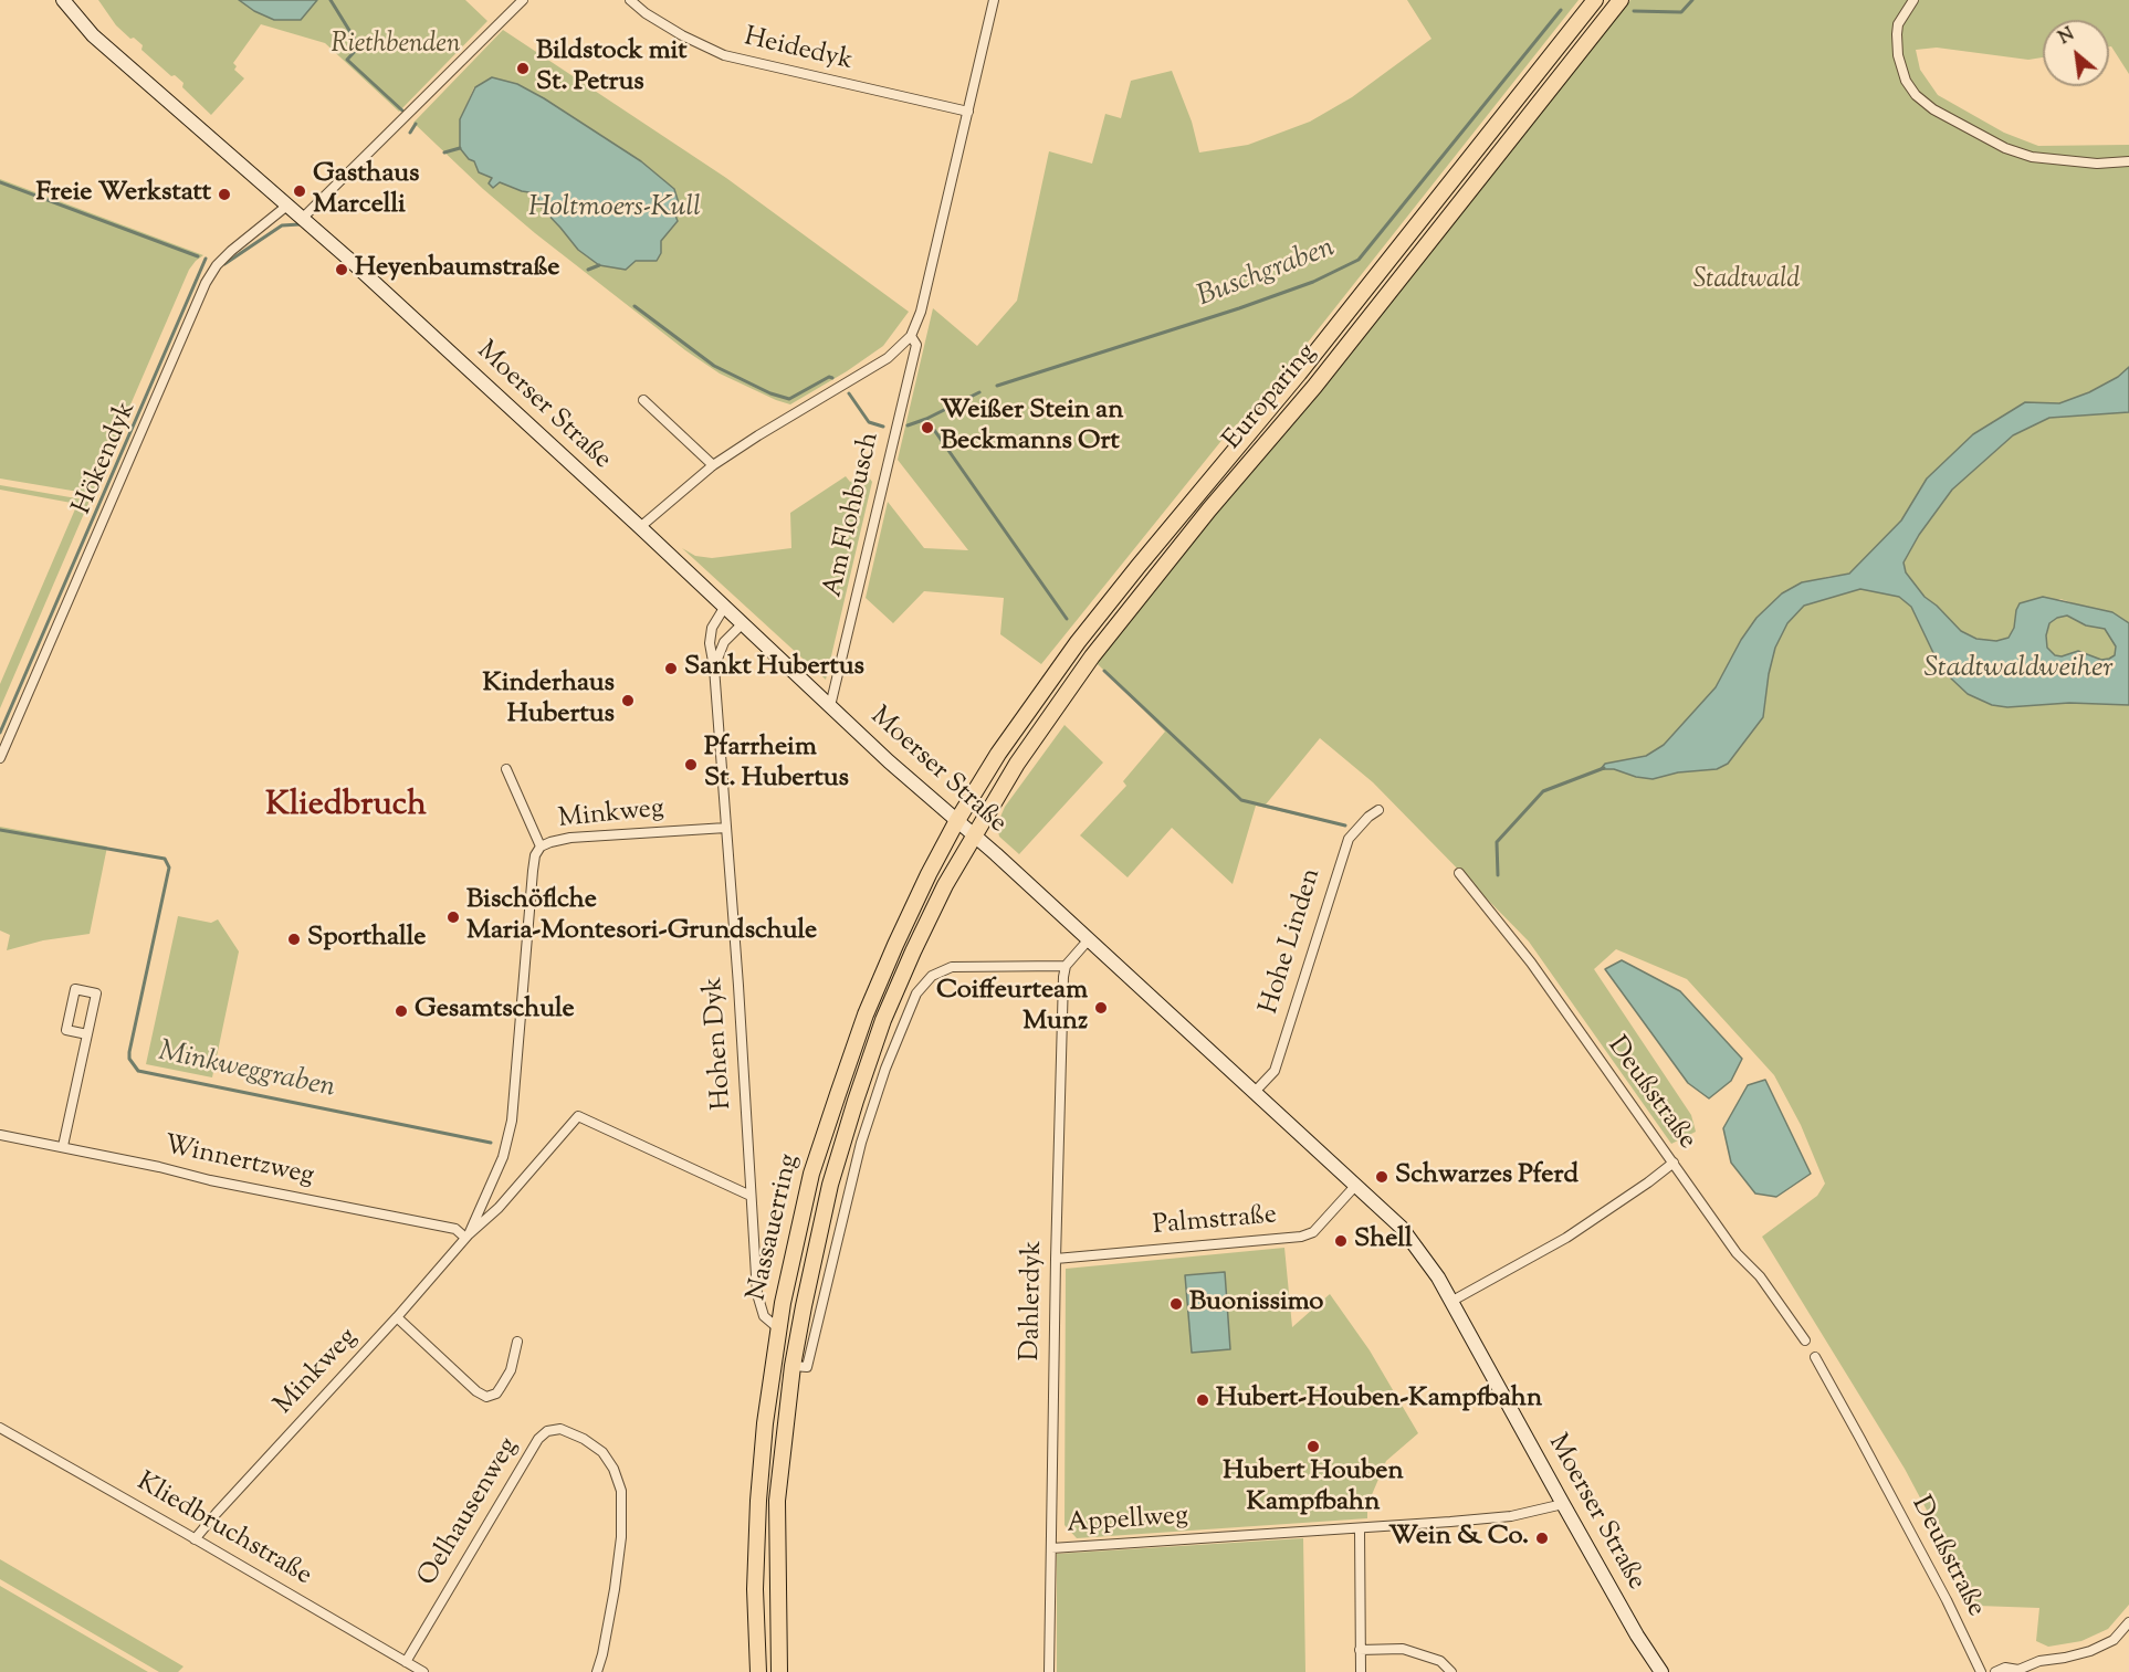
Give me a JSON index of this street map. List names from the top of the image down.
{
  "streets": {
    "main road": ["Europaring", "Moerser Straße", "Nassauerring"],
    "street": [
      "Heidedyk",
      "Hökendyk",
      "Am Flohbusch",
      "Minkweg",
      "Hohe Linden",
      "Hohen Dyk",
      "Deußstraße",
      "Winnertzweg",
      "Palmstraße",
      "Dahlerdyk",
      "Oelhausenweg",
      "Appellweg",
      "Kliedbruchstraße"
    ]
  },
  "crossings": [
    ["Heidedyk", "Am Flohbusch"],
    ["Europaring", "Moerser Straße"],
    ["Europaring", "Nassauerring"],
    ["Moerser Straße", "Hökendyk"],
    ["Moerser Straße", "Am Flohbusch"],
    ["Moerser Straße", "Hohe Linden"],
    ["Moerser Straße", "Hohen Dyk"],
    ["Moerser Straße", "Palmstraße"],
    ["Moerser Straße", "Nassauerring"],
    ["Moerser Straße", "Appellweg"],
    ["Minkweg", "Hohen Dyk"],
    ["Minkweg", "Winnertzweg"],
    ["Minkweg", "Kliedbruchstraße"],
    ["Hohen Dyk", "Nassauerring"],
    ["Palmstraße", "Dahlerdyk"],
    ["Nassauerring", "Dahlerdyk"],
    ["Dahlerdyk", "Appellweg"],
    ["Oelhausenweg", "Kliedbruchstraße"]
  ],
  "districts": ["Kliedbruch"],
  "water": [
    "Holtmoers-Kull",
    "Buschgraben",
    "Stadtwaldweiher",
    "Minkweggraben"
  ],
  "parks": ["Riethbenden", "Stadtwald"],
  "places": [
    "Bildstock mit St. Petrus",
    "Gasthaus Marcelli",
    "Freie Werkstatt",
    "Heyenbaumstraße",
    "Weißer Stein an Beckmanns Ort",
    "Sankt Hubertus",
    "Kinderhaus Hubertus",
    "Pfarrheim St. Hubertus",
    "Bischöflche Maria-Montesori-Grundschule",
    "Sporthalle",
    "Coiffeurteam Munz",
    "Gesamtschule",
    "Schwarzes Pferd",
    "Shell",
    "Buonissimo",
    "Hubert-Houben-Kampfbahn",
    "Hubert Houben Kampfbahn",
    "Wein & Co."
  ],
  "north": "top left"
}
